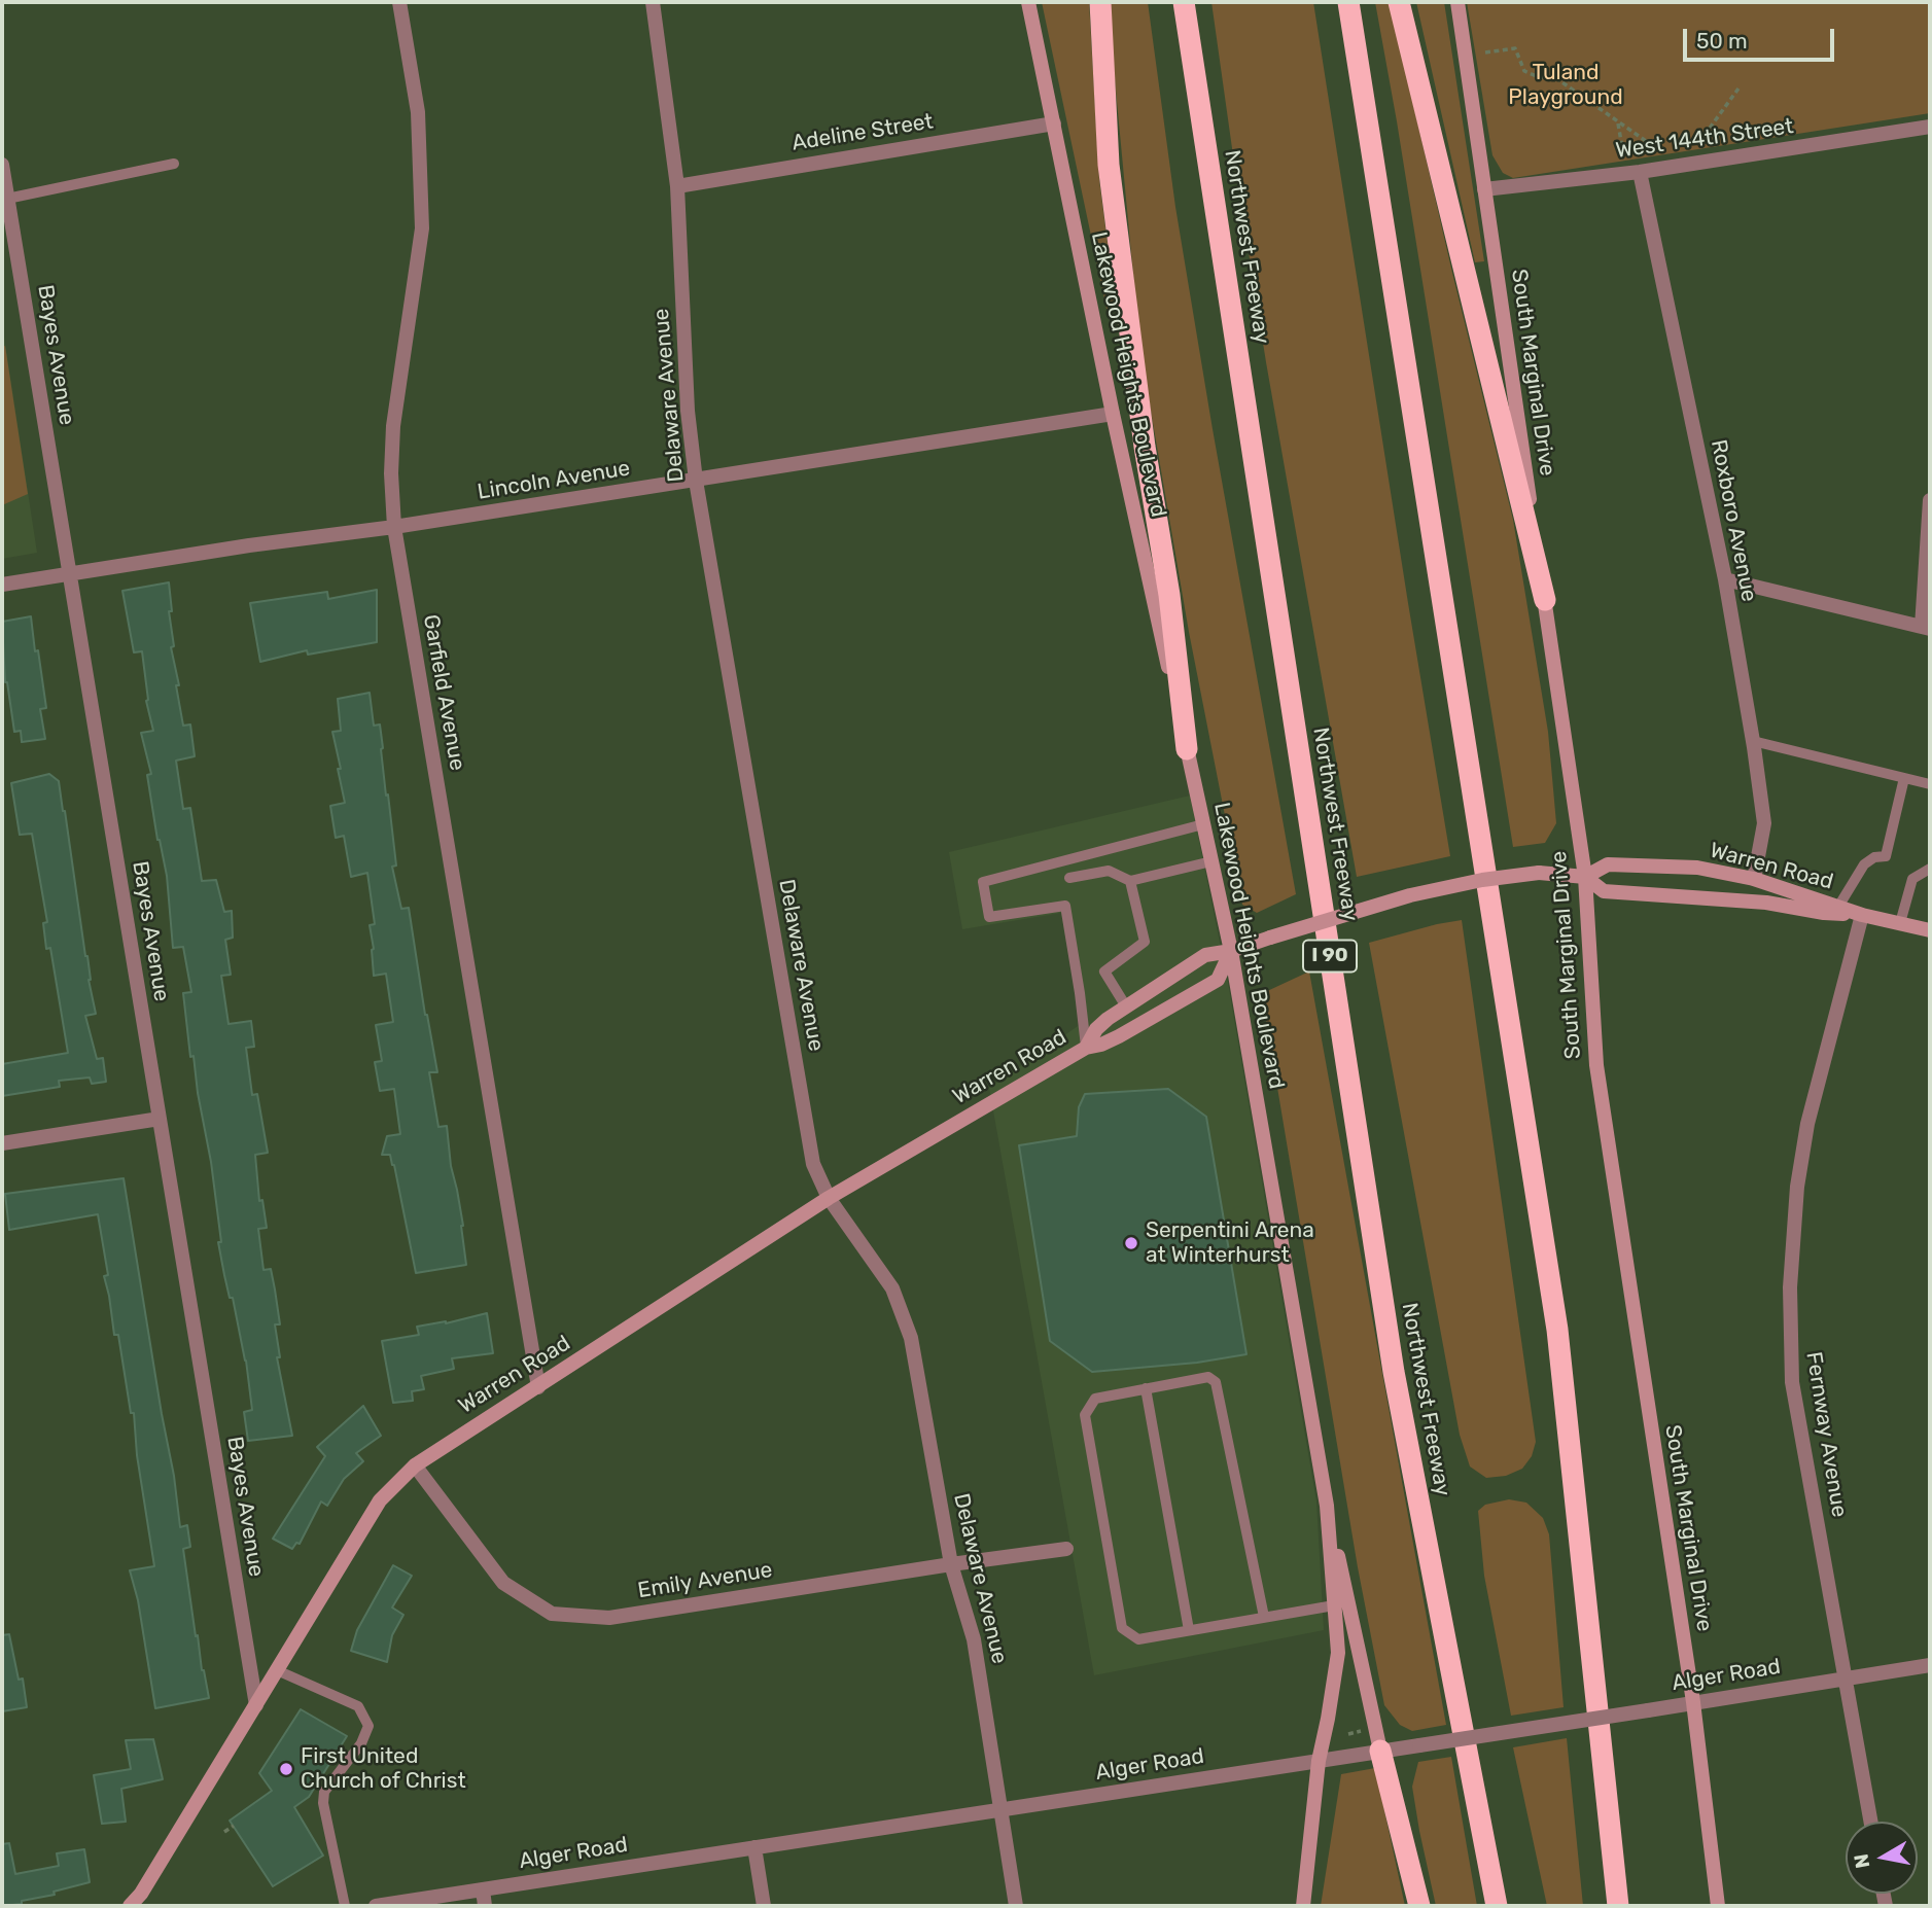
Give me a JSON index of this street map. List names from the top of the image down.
{
  "streets": {
    "highway": ["Northwest Freeway", "I 90"],
    "main road": ["South Marginal Drive", "Lakewood Heights Boulevard", "Warren Road"],
    "street": [
      "Adeline Street",
      "West 144th Street",
      "Bayes Avenue",
      "Delaware Avenue",
      "Lincoln Avenue",
      "Roxboro Avenue",
      "Garfield Avenue",
      "Fernway Avenue",
      "Emily Avenue",
      "Alger Road"
    ]
  },
  "crossings": [
    ["Adeline Street", "Lakewood Heights Boulevard"],
    ["Adeline Street", "Delaware Avenue"],
    ["West 144th Street", "South Marginal Drive"],
    ["West 144th Street", "Roxboro Avenue"],
    ["Bayes Avenue", "Lincoln Avenue"],
    ["Bayes Avenue", "Warren Road"],
    ["South Marginal Drive", "Warren Road"],
    ["South Marginal Drive", "Alger Road"],
    ["Lakewood Heights Boulevard", "Lincoln Avenue"],
    ["Lakewood Heights Boulevard", "Warren Road"],
    ["Lakewood Heights Boulevard", "Alger Road"],
    ["Delaware Avenue", "Lincoln Avenue"],
    ["Delaware Avenue", "Warren Road"],
    ["Delaware Avenue", "Emily Avenue"],
    ["Delaware Avenue", "Alger Road"],
    ["Lincoln Avenue", "Garfield Avenue"],
    ["Roxboro Avenue", "Warren Road"],
    ["Garfield Avenue", "Warren Road"],
    ["Warren Road", "Fernway Avenue"],
    ["Warren Road", "Emily Avenue"],
    ["Fernway Avenue", "Alger Road"]
  ],
  "parks": ["Tuland Playground"],
  "places": ["Serpentini Arena at Winterhurst", "First United Church of Christ"],
  "scale_bar": "50 m",
  "north": "left"
}
